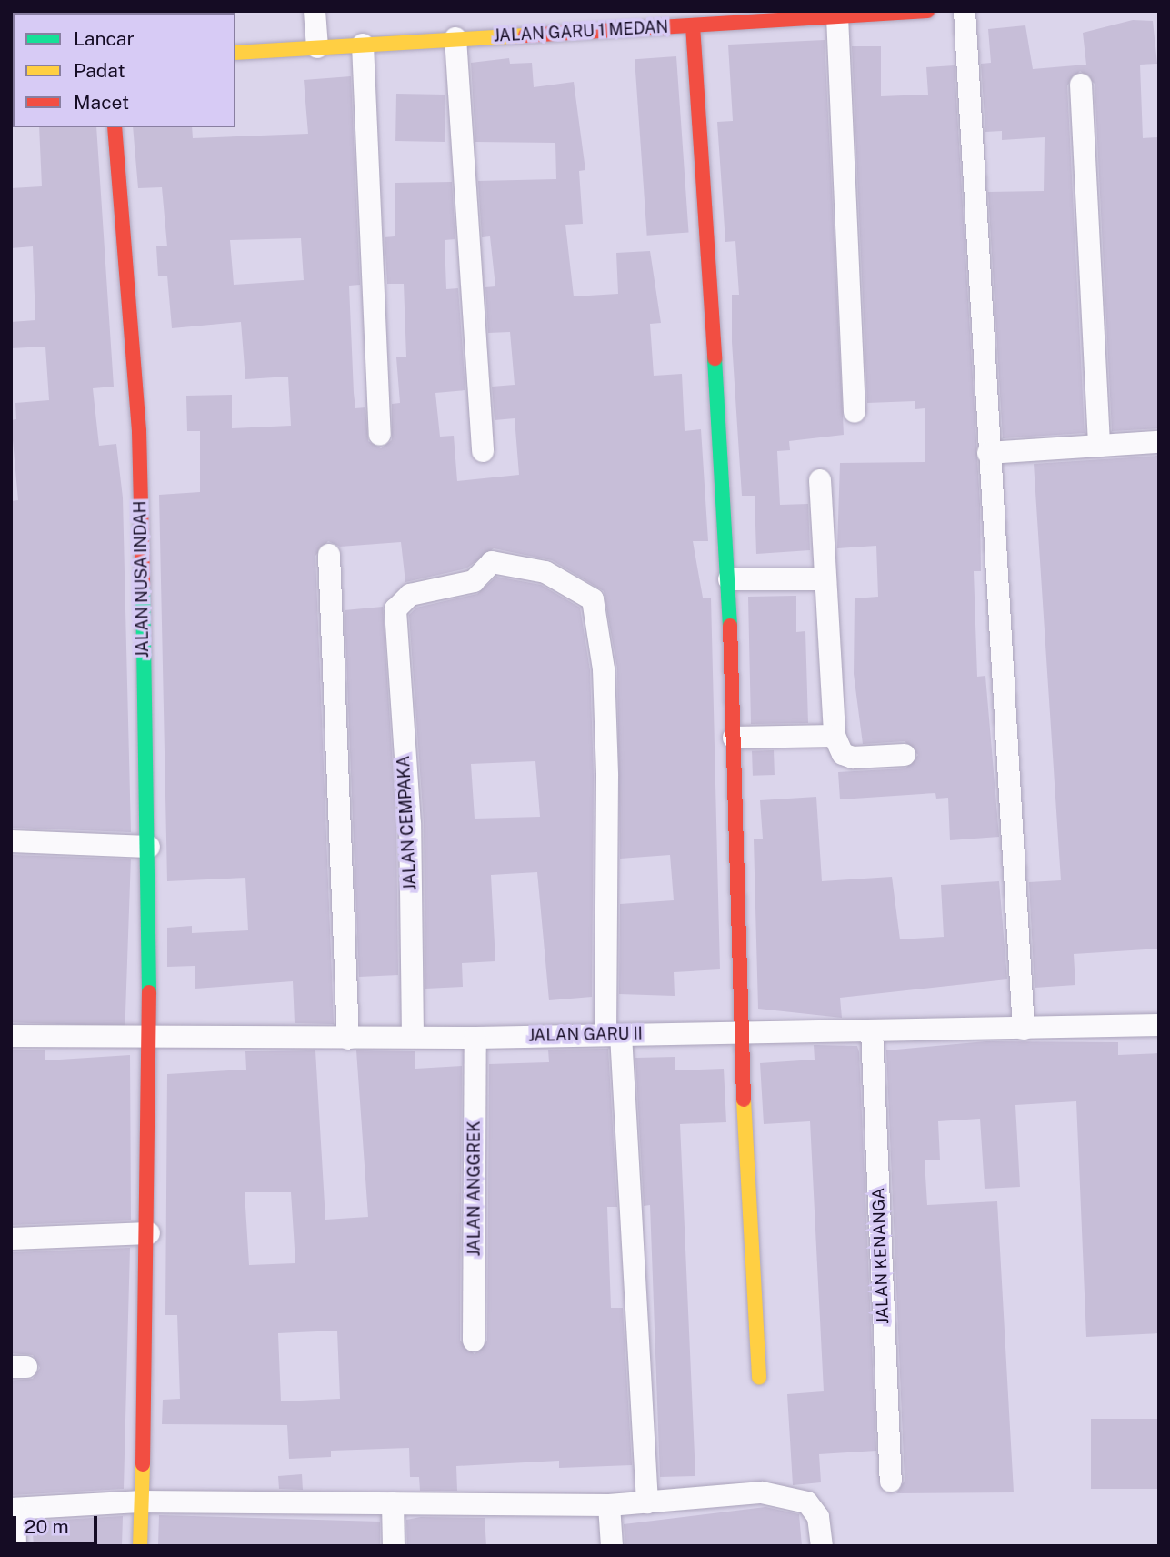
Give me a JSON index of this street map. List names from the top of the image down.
{
  "streets": {
    "street": [
      "JALAN GARU 1 MEDAN",
      "JALAN NUSA INDAH",
      "JALAN CEMPAKA",
      "JALAN GARU II",
      "JALAN ANGGREK",
      "JALAN KENANGA"
    ]
  },
  "crossings": [
    ["JALAN NUSA INDAH", "JALAN GARU II"],
    ["JALAN CEMPAKA", "JALAN GARU II"],
    ["JALAN GARU II", "JALAN ANGGREK"],
    ["JALAN GARU II", "JALAN KENANGA"]
  ],
  "legend": ["Lancar", "Padat", "Macet"],
  "scale_bar": "20 m"
}
